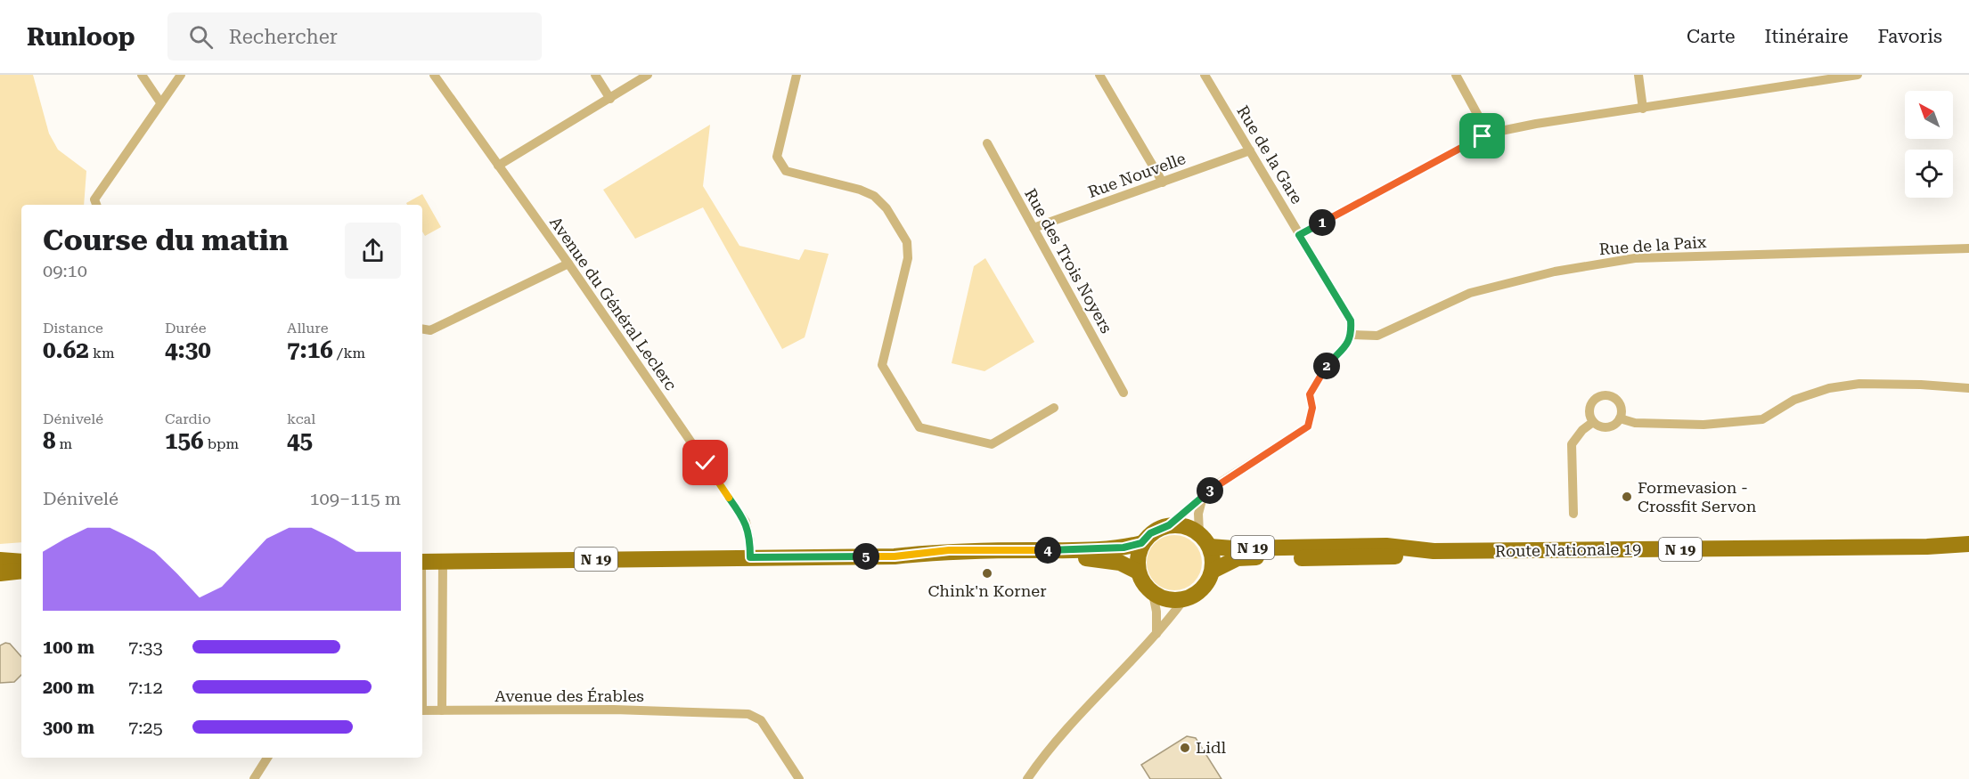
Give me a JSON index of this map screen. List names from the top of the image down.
{
  "streets": {
    "main road": ["N 19", "Route Nationale 19"],
    "street": [
      "Rue de la Gare",
      "Rue Nouvelle",
      "Rue de la Paix",
      "Rue des Trois Noyers",
      "Avenue du Général Leclerc",
      "Avenue des Érables"
    ]
  },
  "crossings": [
    ["Rue de la Gare", "Rue Nouvelle"],
    ["Rue de la Gare", "Rue de la Paix"],
    ["Rue Nouvelle", "Rue des Trois Noyers"],
    ["Avenue du Général Leclerc", "N 19"],
    ["N 19", "Route Nationale 19"]
  ],
  "places": ["Formevasion - Crossfit Servon", "Chink'n Korner", "Lidl"],
  "north": "top left",
  "page": {
    "header": "Runloop",
    "search": "Rechercher",
    "nav": ["Carte", "Itinéraire", "Favoris"],
    "heading": ["Course du matin", "09:10"],
    "pins": [
      "1",
      "2",
      "3",
      "4",
      "5"
    ],
    "stats": [
      ["Distance", "0.62 km"],
      ["Durée", "4:30"],
      ["Allure", "7:16 /km"],
      ["Dénivelé", "8 m"],
      ["Cardio", "156 bpm"],
      ["kcal", "45"]
    ],
    "chart": ["Dénivelé", "109–115 m"],
    "list": [
      {
        "name": "100 m",
        "note": "7:33"
      },
      {
        "name": "200 m",
        "note": "7:12"
      },
      {
        "name": "300 m",
        "note": "7:25"
      }
    ]
  }
}
